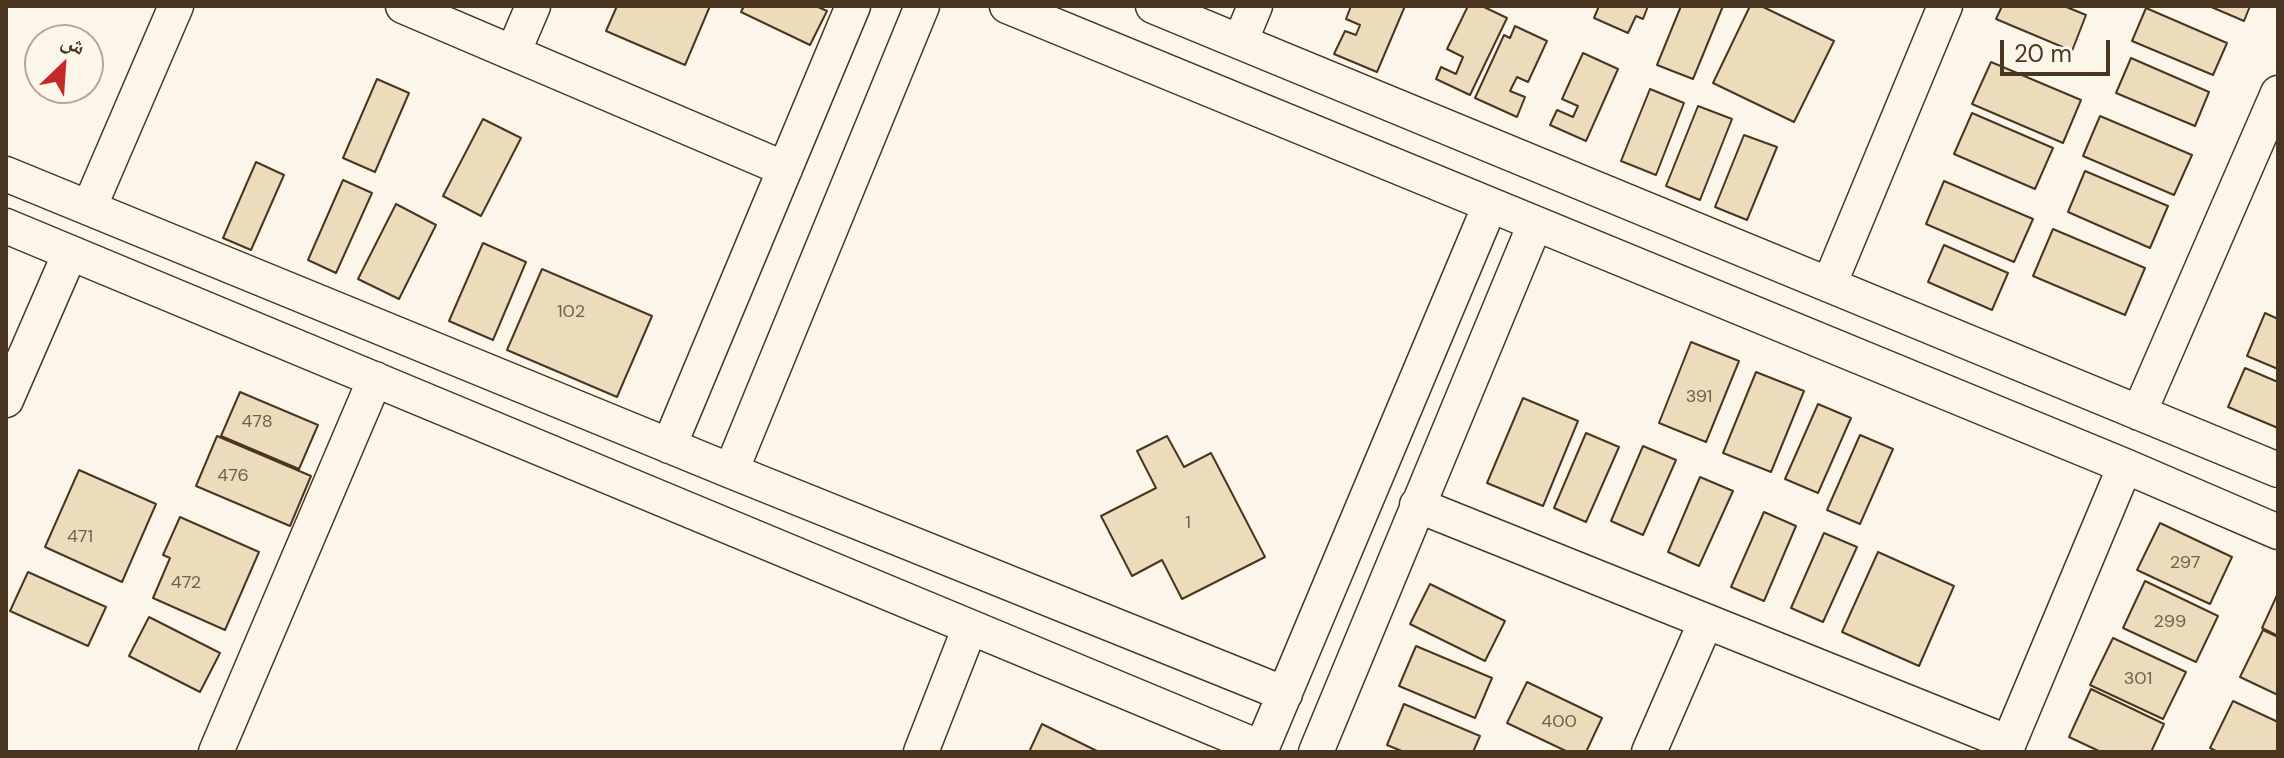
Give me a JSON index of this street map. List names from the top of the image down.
{
  "house_numbers": [
    "102",
    "391",
    "478",
    "476",
    "1",
    "471",
    "297",
    "472",
    "299",
    "301",
    "400"
  ],
  "scale_bar": "20 m",
  "north": "top right"
}
